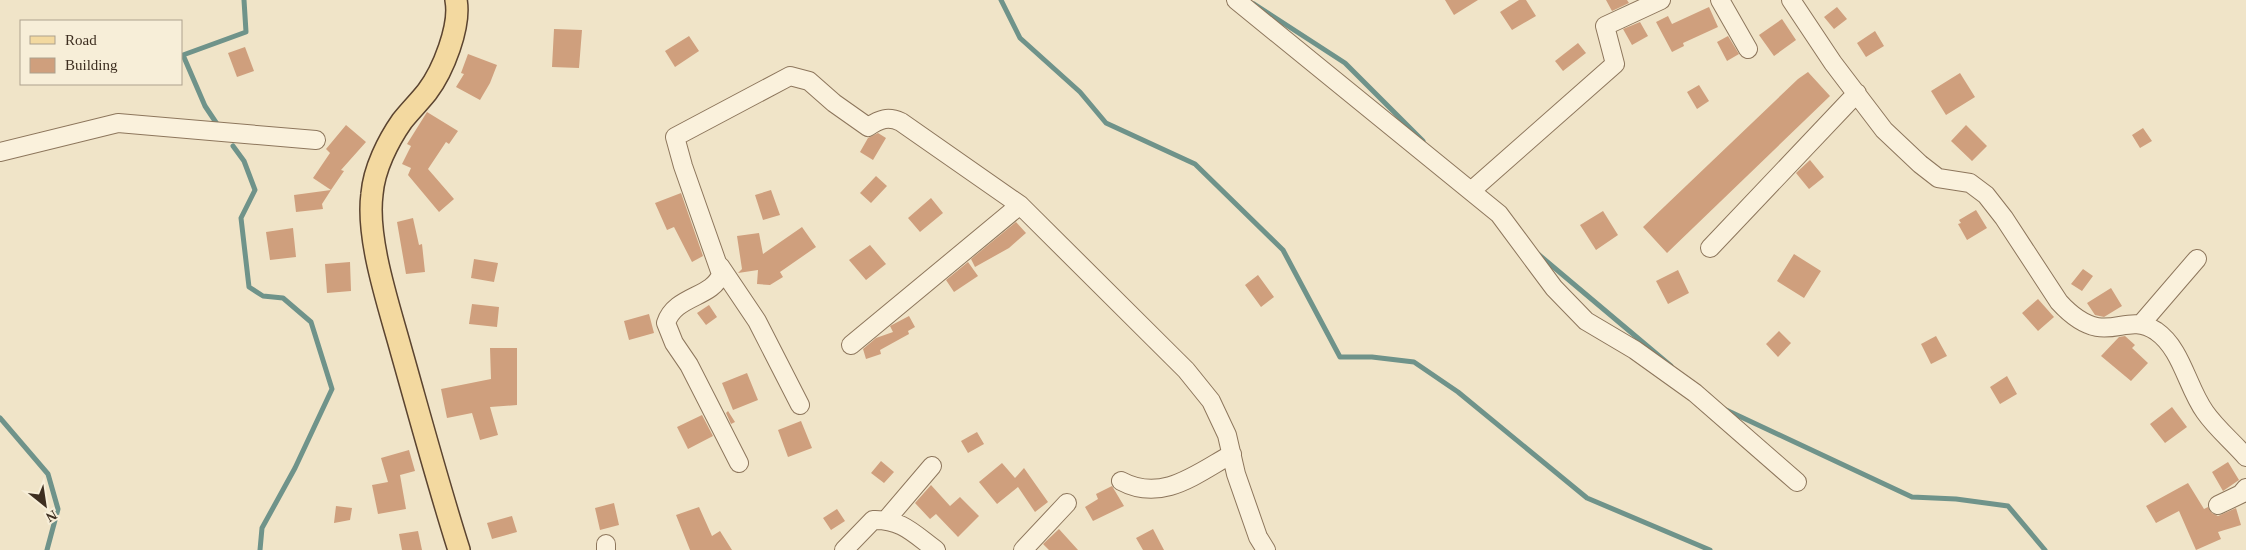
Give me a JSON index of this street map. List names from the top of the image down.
{
  "legend": ["Road", "Building"],
  "north": "bottom right"
}
